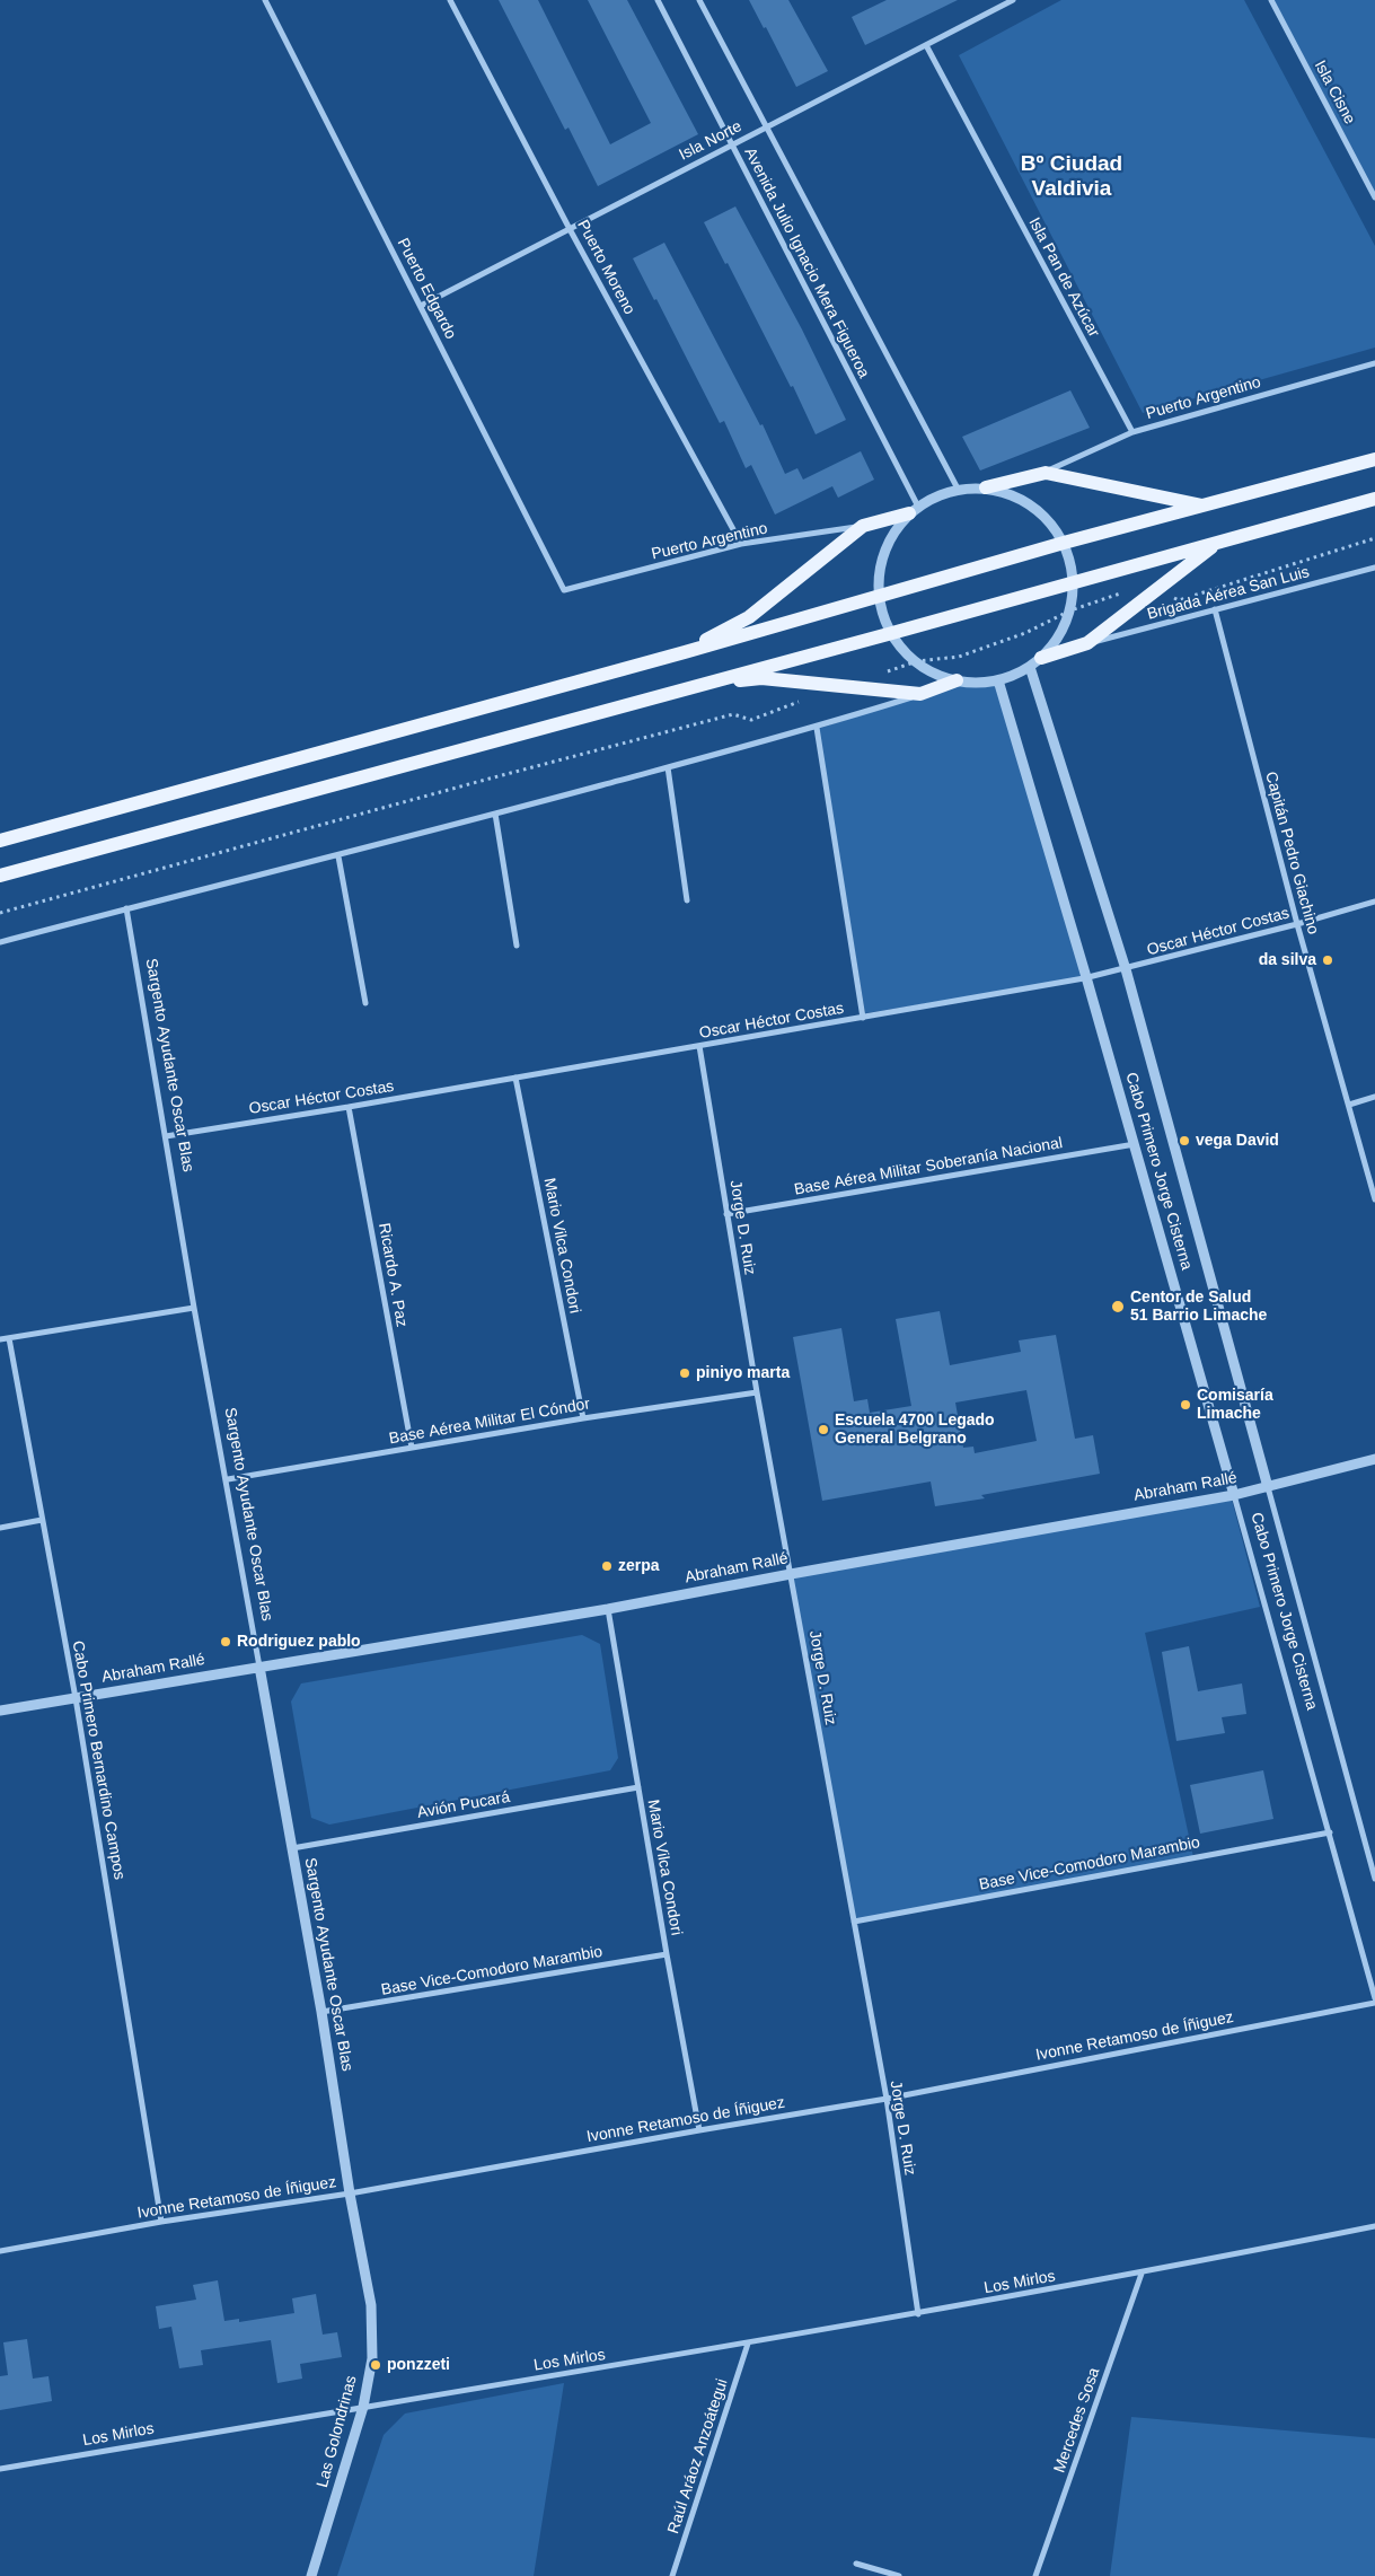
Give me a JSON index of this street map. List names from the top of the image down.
{
  "streets": {
    "street": [
      "Isla Cisne",
      "Isla Norte",
      "Avenida Julio Ignacio Mera Figueroa",
      "Puerto Moreno",
      "Isla Pan de Azúcar",
      "Puerto Edgardo",
      "Puerto Argentino",
      "Brigada Aérea San Luis",
      "Capitán Pedro Giachino",
      "Oscar Héctor Costas",
      "Sargento Ayudante Oscar Blas",
      "Base Aérea Militar Soberanía Nacional",
      "Cabo Primero Jorge Cisterna",
      "Jorge D. Ruiz",
      "Mario Vilca Condori",
      "Ricardo A. Paz",
      "Base Aérea Militar El Cóndor",
      "Abraham Rallé",
      "Cabo Primero Bernardino Campos",
      "Avión Pucará",
      "Base Vice-Comodoro Marambio",
      "Ivonne Retamoso de Íñiguez",
      "Los Mirlos",
      "Mercedes Sosa",
      "Las Golondrinas",
      "Raúl Aráoz Anzoátegui"
    ]
  },
  "crossings": [
    ["Isla Norte", "Avenida Julio Ignacio Mera Figueroa"],
    ["Isla Norte", "Puerto Moreno"],
    ["Isla Norte", "Isla Pan de Azúcar"],
    ["Isla Norte", "Puerto Edgardo"],
    ["Puerto Moreno", "Puerto Argentino"],
    ["Isla Pan de Azúcar", "Puerto Argentino"],
    ["Puerto Edgardo", "Puerto Argentino"],
    ["Brigada Aérea San Luis", "Capitán Pedro Giachino"],
    ["Capitán Pedro Giachino", "Oscar Héctor Costas"],
    ["Oscar Héctor Costas", "Sargento Ayudante Oscar Blas"],
    ["Oscar Héctor Costas", "Cabo Primero Jorge Cisterna"],
    ["Oscar Héctor Costas", "Jorge D. Ruiz"],
    ["Oscar Héctor Costas", "Mario Vilca Condori"],
    ["Oscar Héctor Costas", "Ricardo A. Paz"],
    ["Sargento Ayudante Oscar Blas", "Base Aérea Militar El Cóndor"],
    ["Sargento Ayudante Oscar Blas", "Abraham Rallé"],
    ["Sargento Ayudante Oscar Blas", "Avión Pucará"],
    ["Sargento Ayudante Oscar Blas", "Base Vice-Comodoro Marambio"],
    ["Sargento Ayudante Oscar Blas", "Ivonne Retamoso de Íñiguez"],
    ["Sargento Ayudante Oscar Blas", "Las Golondrinas"],
    ["Base Aérea Militar Soberanía Nacional", "Cabo Primero Jorge Cisterna"],
    ["Base Aérea Militar Soberanía Nacional", "Jorge D. Ruiz"],
    ["Cabo Primero Jorge Cisterna", "Abraham Rallé"],
    ["Cabo Primero Jorge Cisterna", "Base Vice-Comodoro Marambio"],
    ["Jorge D. Ruiz", "Base Aérea Militar El Cóndor"],
    ["Jorge D. Ruiz", "Abraham Rallé"],
    ["Jorge D. Ruiz", "Base Vice-Comodoro Marambio"],
    ["Jorge D. Ruiz", "Ivonne Retamoso de Íñiguez"],
    ["Jorge D. Ruiz", "Los Mirlos"],
    ["Mario Vilca Condori", "Base Aérea Militar El Cóndor"],
    ["Mario Vilca Condori", "Abraham Rallé"],
    ["Mario Vilca Condori", "Avión Pucará"],
    ["Mario Vilca Condori", "Base Vice-Comodoro Marambio"],
    ["Mario Vilca Condori", "Ivonne Retamoso de Íñiguez"],
    ["Ricardo A. Paz", "Base Aérea Militar El Cóndor"],
    ["Abraham Rallé", "Cabo Primero Bernardino Campos"],
    ["Cabo Primero Bernardino Campos", "Ivonne Retamoso de Íñiguez"],
    ["Ivonne Retamoso de Íñiguez", "Las Golondrinas"],
    ["Los Mirlos", "Mercedes Sosa"],
    ["Los Mirlos", "Las Golondrinas"],
    ["Los Mirlos", "Raúl Aráoz Anzoátegui"]
  ],
  "districts": ["Bº Ciudad Valdivia"],
  "places": [
    "da silva",
    "vega David",
    "Centor de Salud 51 Barrio Limache",
    "piniyo marta",
    "Comisaría Limache",
    "Escuela 4700 Legado General Belgrano",
    "zerpa",
    "Rodriguez pablo",
    "ponzzeti"
  ]
}
